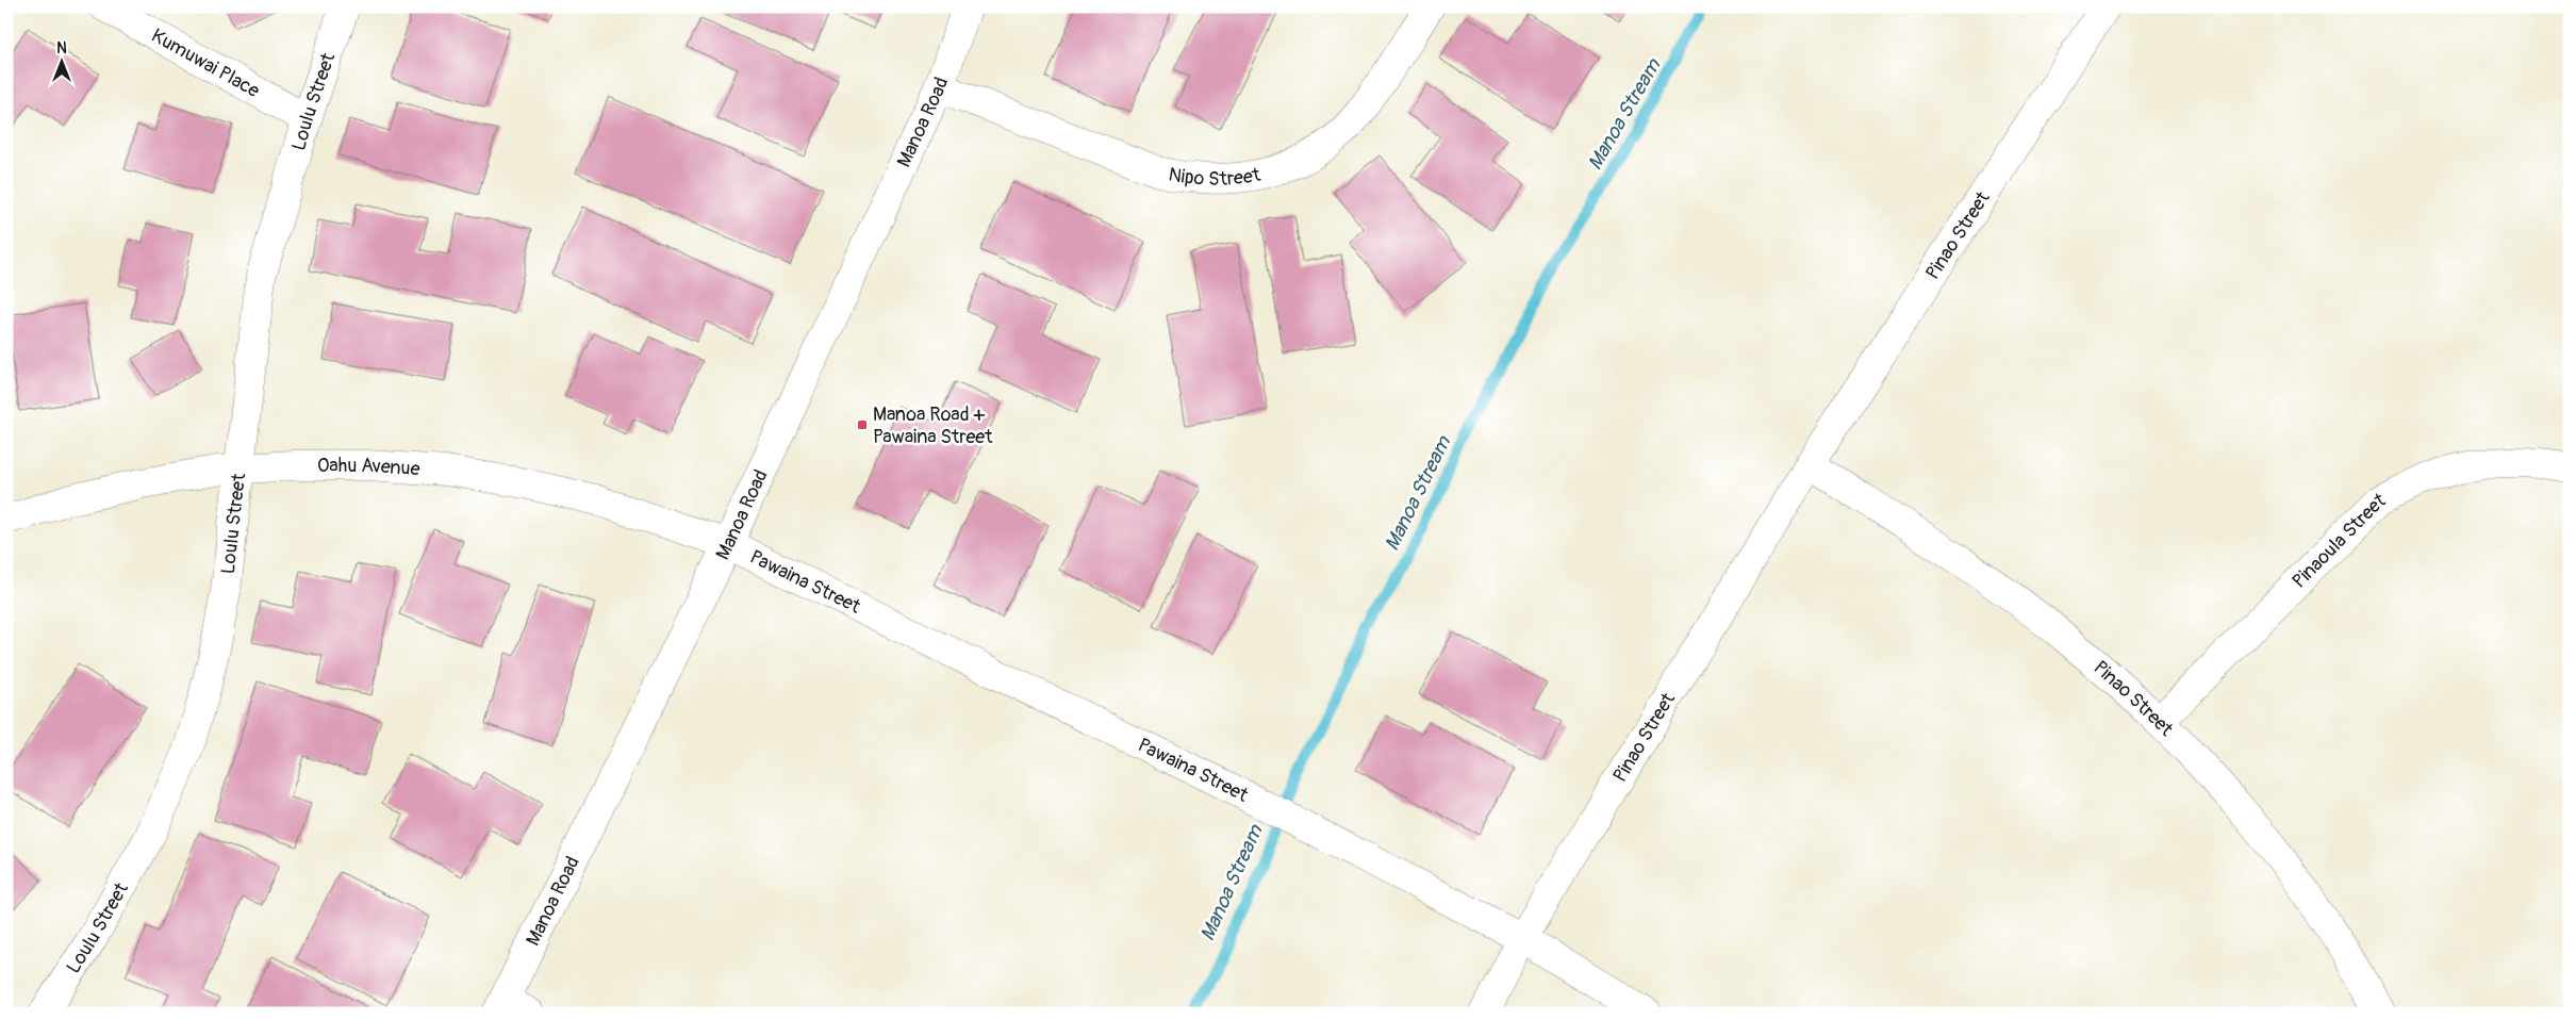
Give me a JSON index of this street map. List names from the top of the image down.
{
  "streets": {
    "street": [
      "Kumuwai Place",
      "Loulu Street",
      "Manoa Road",
      "Nipo Street",
      "Pinao Street",
      "Oahu Avenue",
      "Pinaoula Street",
      "Pawaina Street"
    ]
  },
  "crossings": [
    ["Kumuwai Place", "Loulu Street"],
    ["Loulu Street", "Oahu Avenue"],
    ["Manoa Road", "Nipo Street"],
    ["Manoa Road", "Oahu Avenue"],
    ["Manoa Road", "Pawaina Street"],
    ["Pinao Street", "Pinaoula Street"],
    ["Pinao Street", "Pawaina Street"],
    ["Oahu Avenue", "Pawaina Street"]
  ],
  "water": ["Manoa Stream"],
  "places": {
    "transit": ["Manoa Road + Pawaina Street"]
  },
  "north": "top"
}
